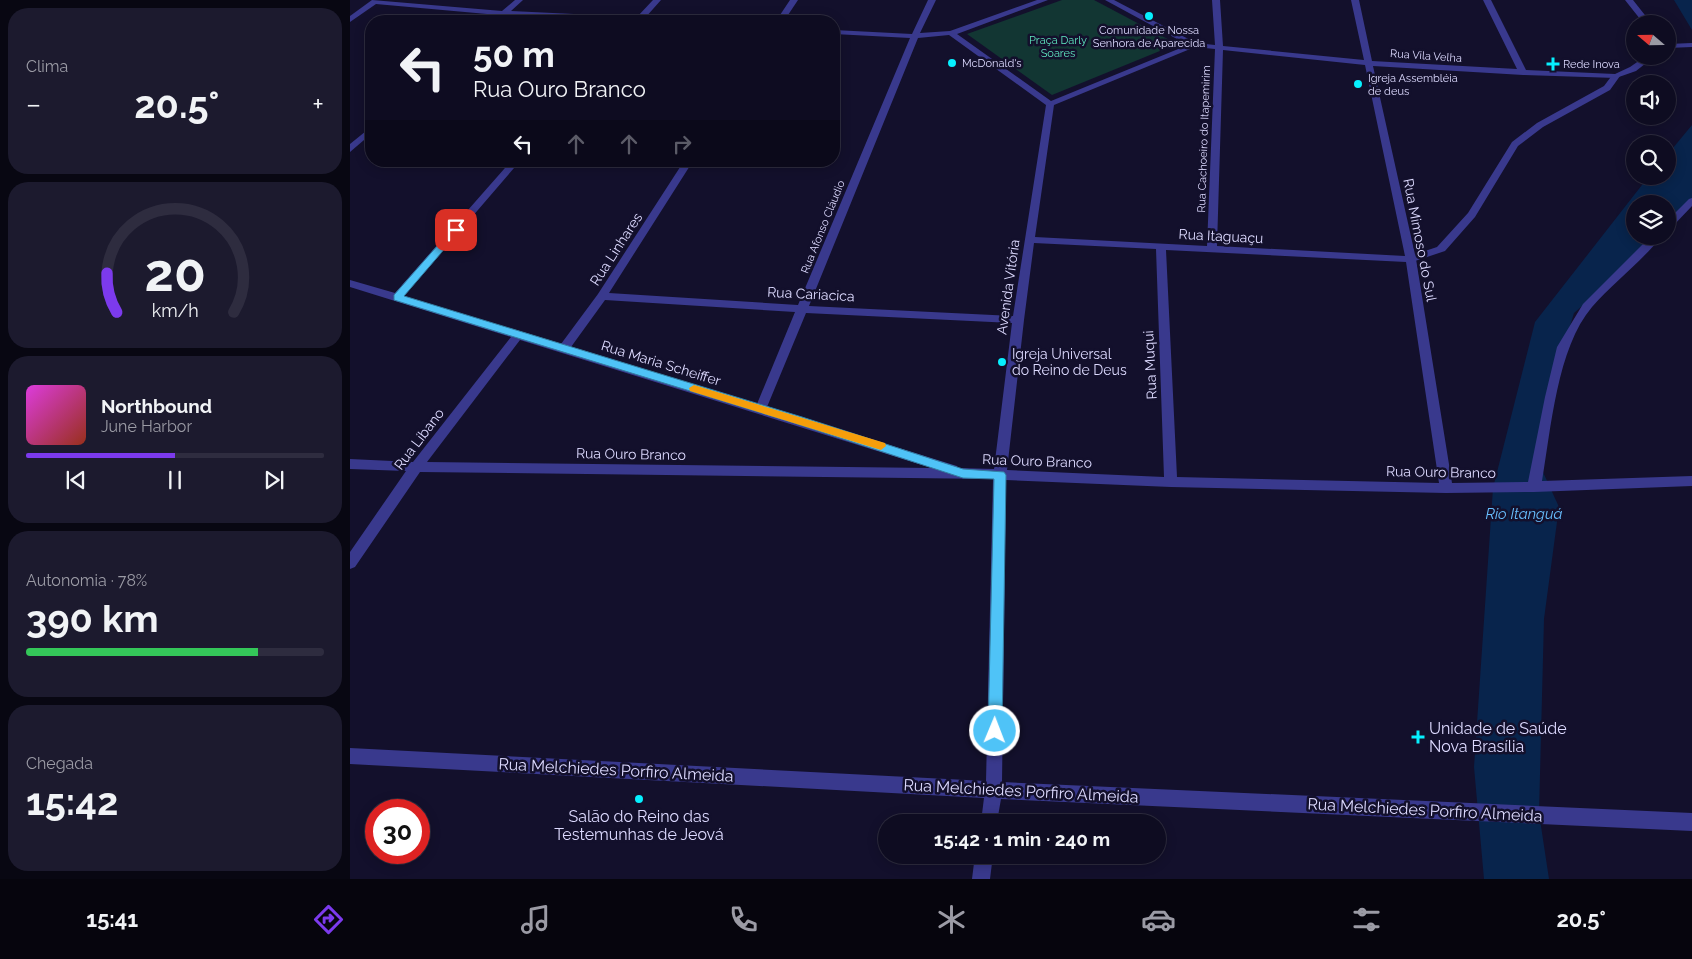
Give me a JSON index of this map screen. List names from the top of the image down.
{
  "streets": {
    "street": [
      "Rua Vila Velha",
      "Rua Cachoeiro do Itapemirim",
      "Rua Afonso Cláudio",
      "Rua Itaguaçu",
      "Rua Mimoso do Sul",
      "Rua Linhares",
      "Avenida Vitória",
      "Rua Cariacica",
      "Rua Maria Scheiffer",
      "Rua Muqui",
      "Rua Líbano",
      "Rua Ouro Branco",
      "Rua Melchiedes Porfiro Almeida"
    ]
  },
  "crossings": [
    ["Rua Vila Velha", "Rua Cachoeiro do Itapemirim"],
    ["Rua Vila Velha", "Rua Mimoso do Sul"],
    ["Rua Cachoeiro do Itapemirim", "Rua Itaguaçu"],
    ["Rua Afonso Cláudio", "Rua Cariacica"],
    ["Rua Afonso Cláudio", "Rua Maria Scheiffer"],
    ["Rua Itaguaçu", "Rua Mimoso do Sul"],
    ["Rua Itaguaçu", "Avenida Vitória"],
    ["Rua Itaguaçu", "Rua Muqui"],
    ["Rua Mimoso do Sul", "Rua Ouro Branco"],
    ["Rua Linhares", "Rua Cariacica"],
    ["Rua Linhares", "Rua Maria Scheiffer"],
    ["Avenida Vitória", "Rua Cariacica"],
    ["Avenida Vitória", "Rua Ouro Branco"],
    ["Avenida Vitória", "Rua Melchiedes Porfiro Almeida"],
    ["Rua Maria Scheiffer", "Rua Líbano"],
    ["Rua Maria Scheiffer", "Rua Ouro Branco"],
    ["Rua Muqui", "Rua Ouro Branco"],
    ["Rua Líbano", "Rua Ouro Branco"]
  ],
  "water": ["Rio Itanguá"],
  "parks": ["Praça Darly Soares"],
  "places": {
    "other": [
      "Comunidade Nossa Senhora de Aparecida",
      "McDonald's",
      "Igreja Assembléia de deus",
      "Igreja Universal do Reino de Deus",
      "Salão do Reino das Testemunhas de Jeová"
    ],
    "health": ["Rede Inova", "Unidade de Saúde Nova Brasília"]
  },
  "north": "left",
  "page": {
    "tile": [
      "Clima",
      ["Autonomia · 78%", "390 km"],
      ["Chegada", "15:42"]
    ],
    "turn": ["50 m", "Rua Ouro Branco"],
    "heat": ["−", "20.5°", "+"],
    "song": ["Northbound", "June Harbor"],
    "limit": "30",
    "trip": "15:42 · 1 min · 240 m",
    "tabs": ["15:41", "20.5°"],
    "gauge": ["20", "km/h"]
  }
}
